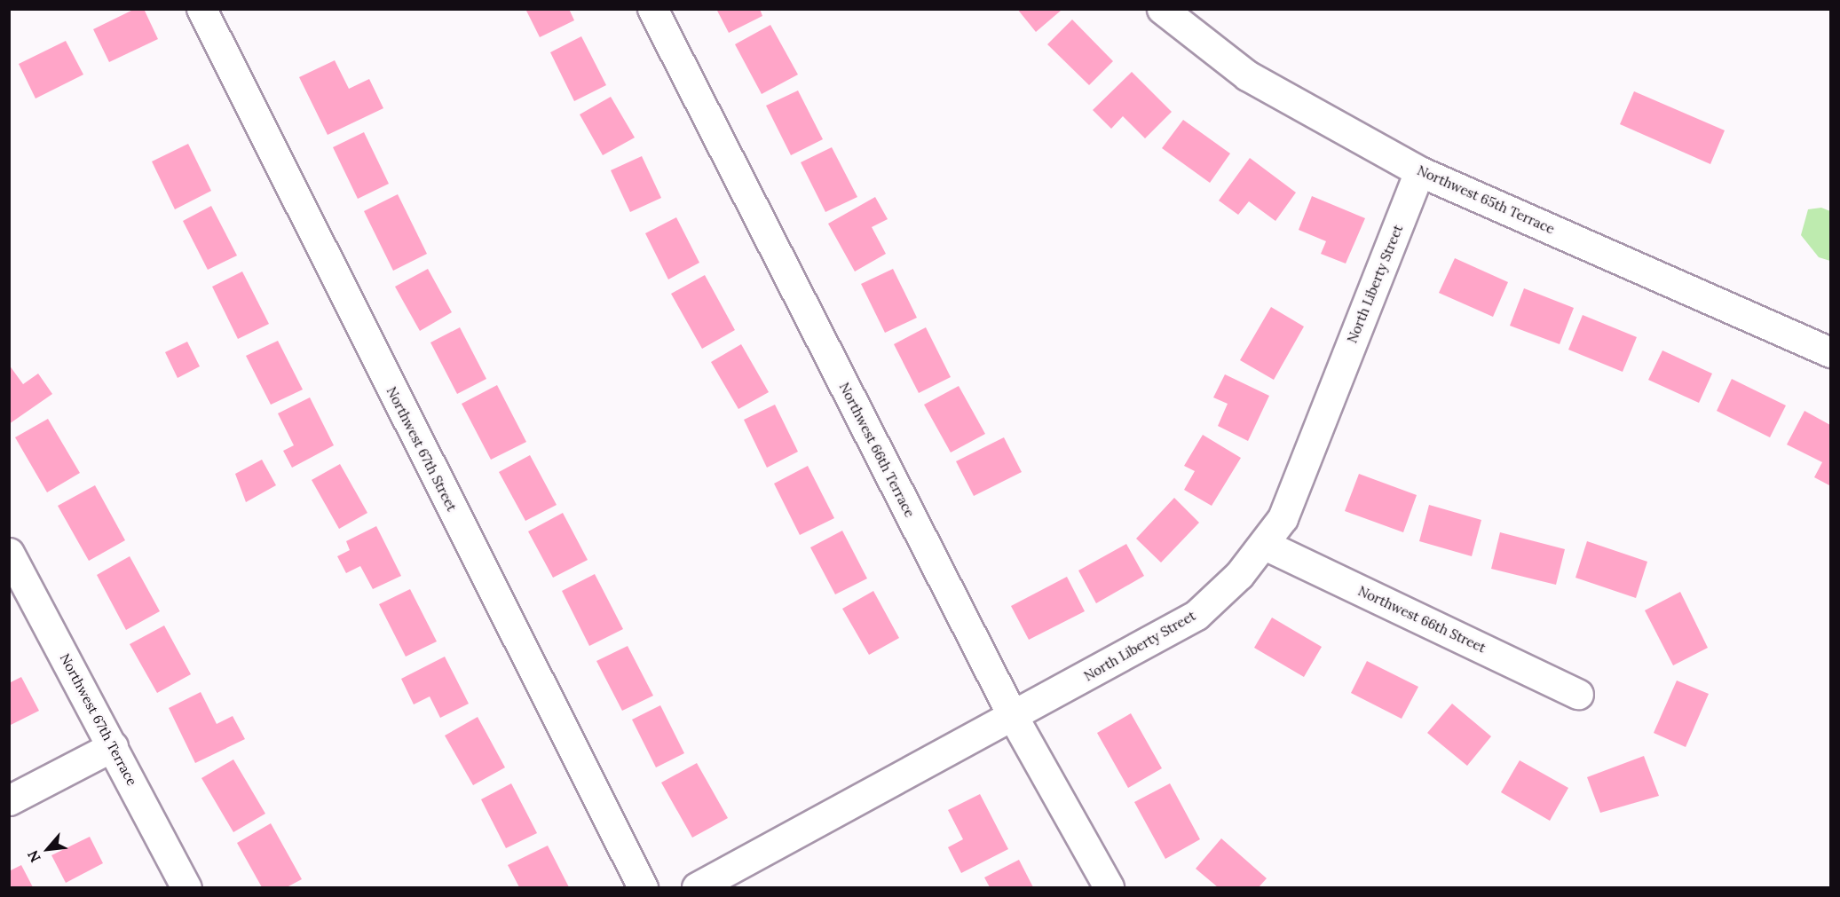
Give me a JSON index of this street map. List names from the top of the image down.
{
  "streets": {
    "street": [
      "Northwest 65th Terrace",
      "North Liberty Street",
      "Northwest 67th Street",
      "Northwest 66th Terrace",
      "Northwest 66th Street",
      "Northwest 67th Terrace"
    ]
  },
  "crossings": [
    ["Northwest 65th Terrace", "North Liberty Street"],
    ["North Liberty Street", "Northwest 66th Terrace"],
    ["North Liberty Street", "Northwest 66th Street"]
  ],
  "north": "bottom left"
}
